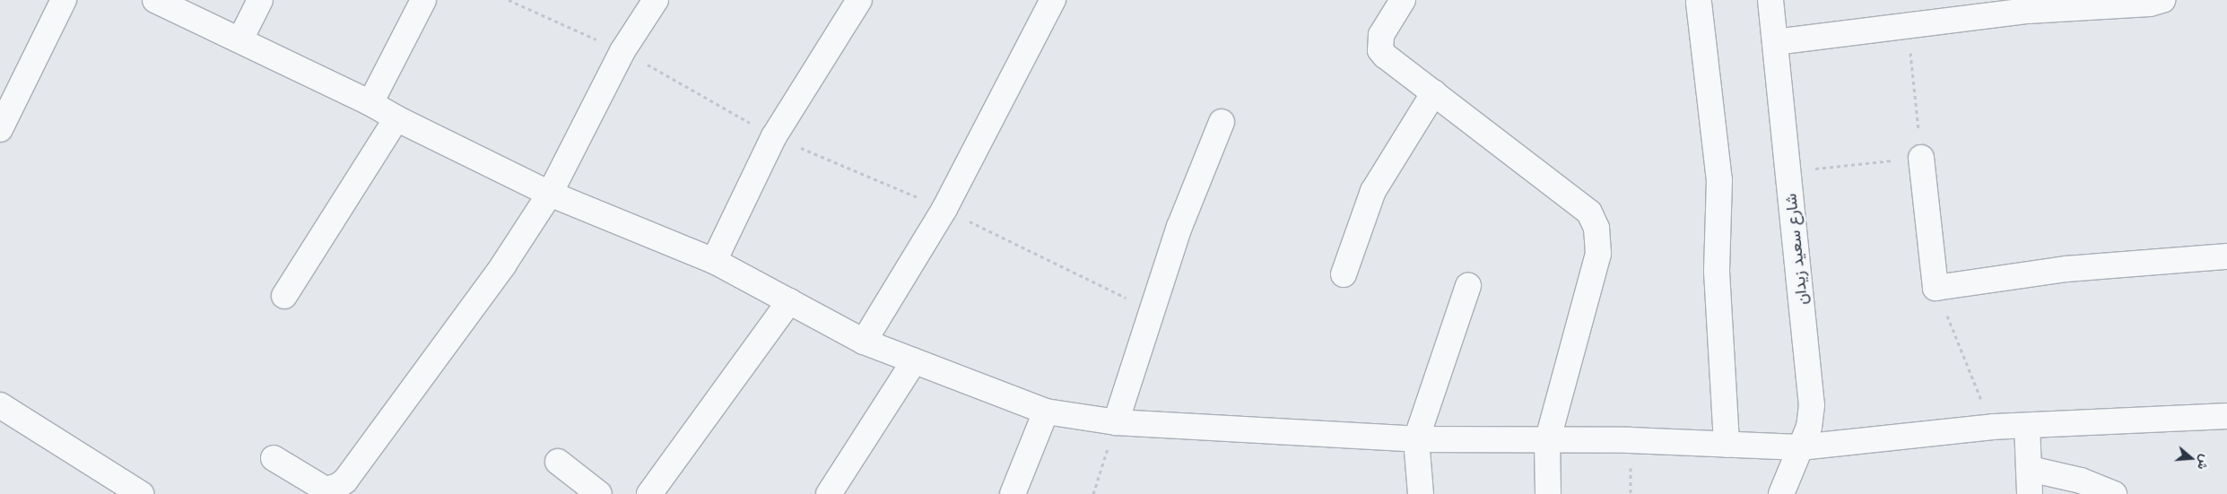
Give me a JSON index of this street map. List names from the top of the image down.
{
  "streets": {
    "street": ["شارع سعيد زيدان"]
  },
  "north": "right"
}
